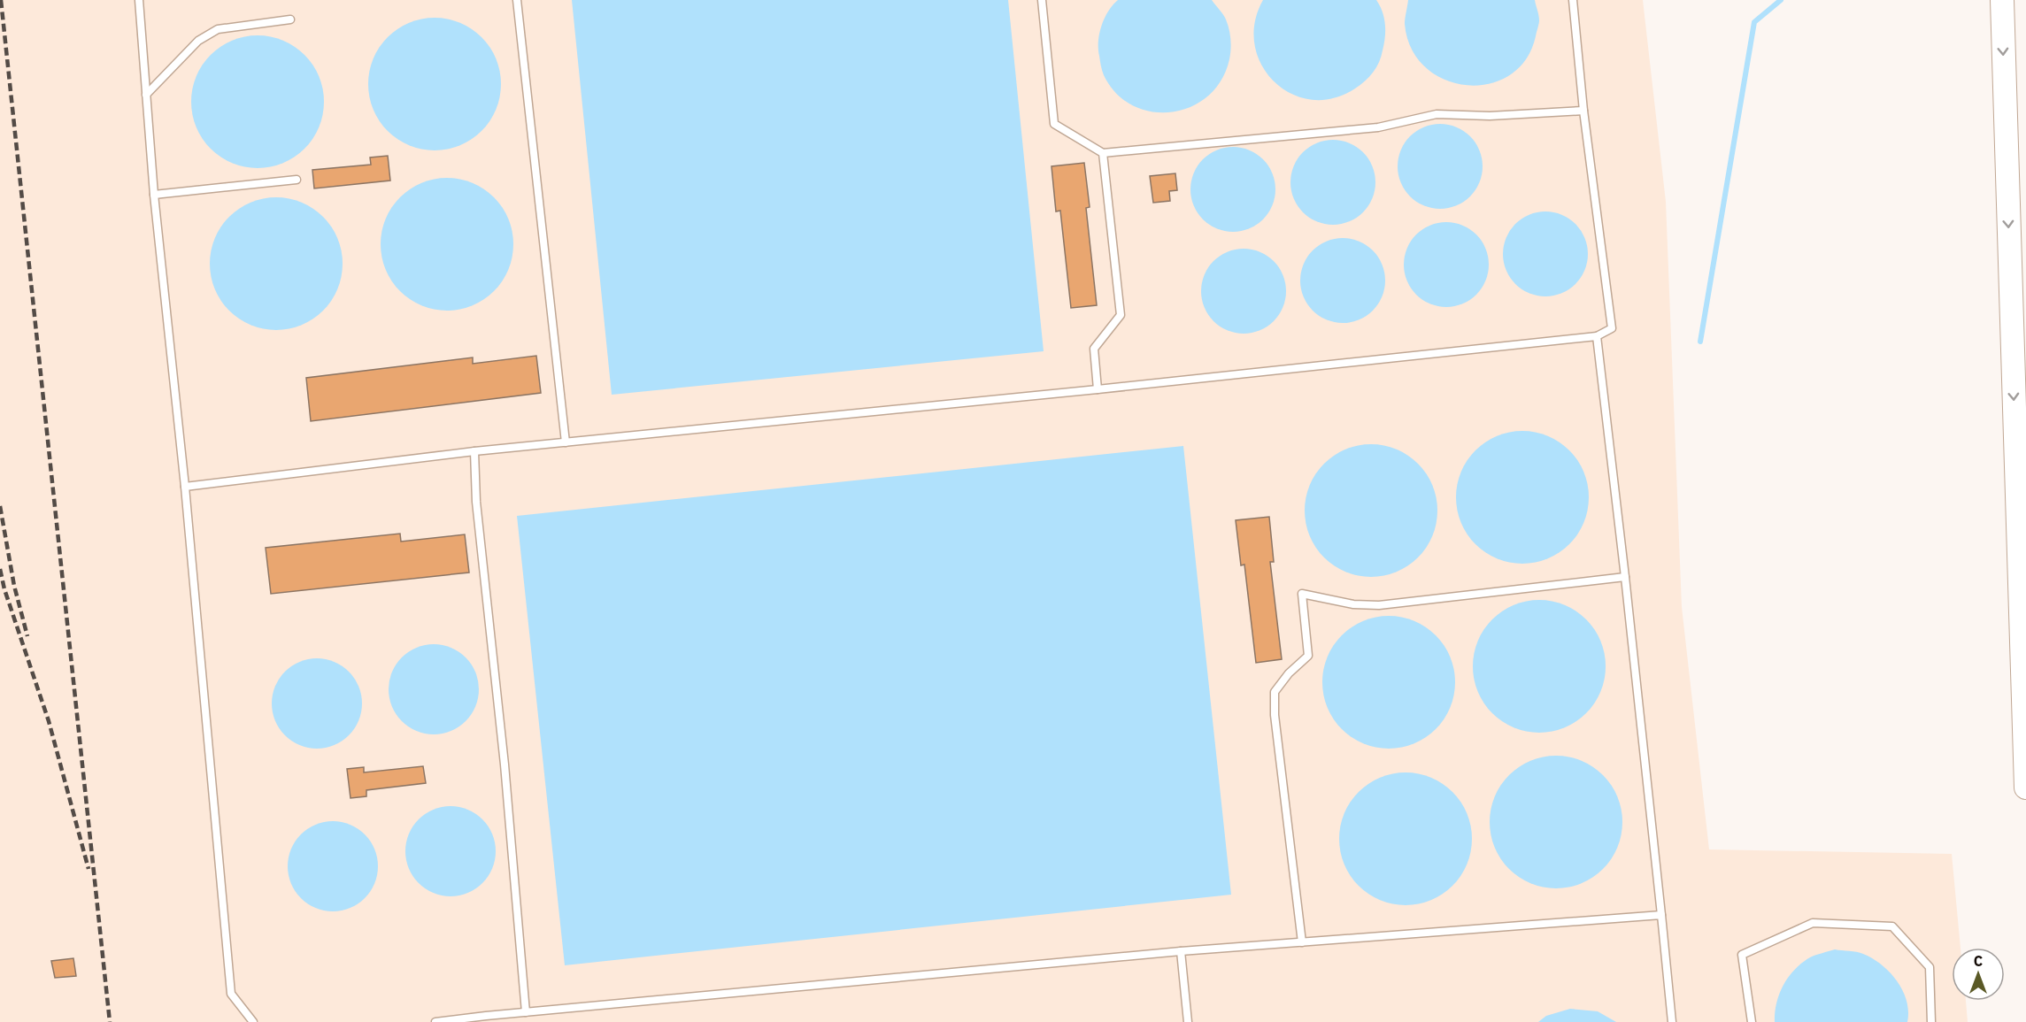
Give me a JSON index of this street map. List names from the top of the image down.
{
  "north": "top"
}
